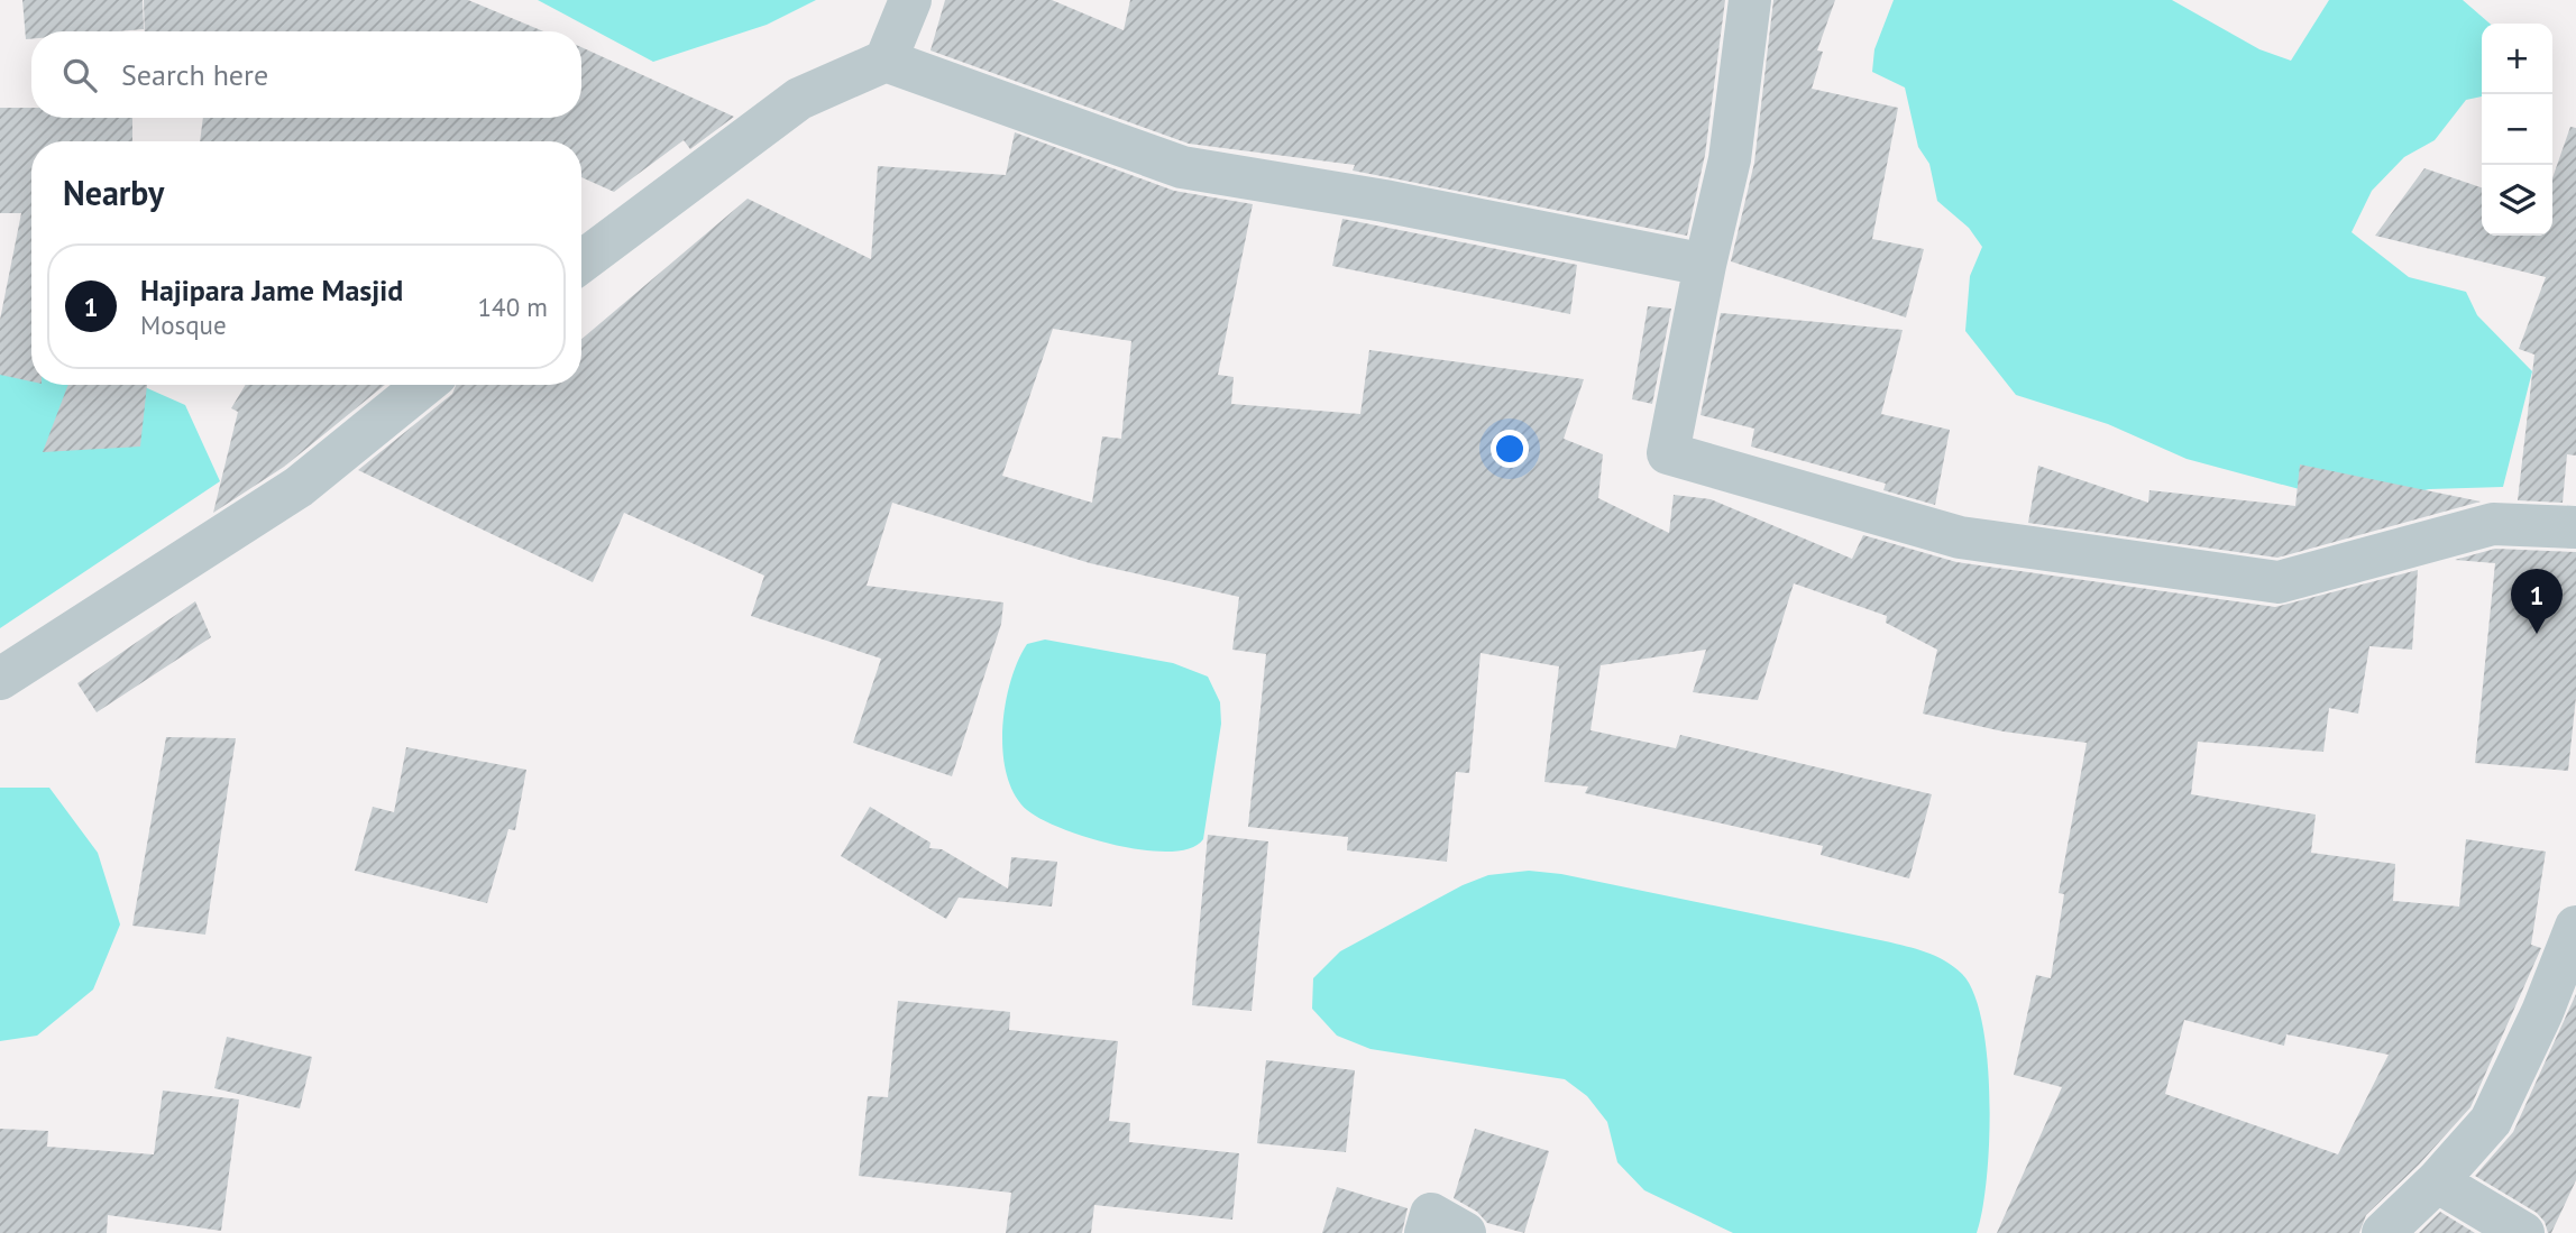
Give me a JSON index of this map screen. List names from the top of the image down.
{
  "page": {
    "map_buttons": ["+", "−"],
    "search": "Search here",
    "heading": "Nearby",
    "list": [
      {
        "mark": "1",
        "name": "Hajipara Jame Masjid",
        "note": "Mosque",
        "value": "140 m"
      }
    ],
    "pins": "1"
  }
}
